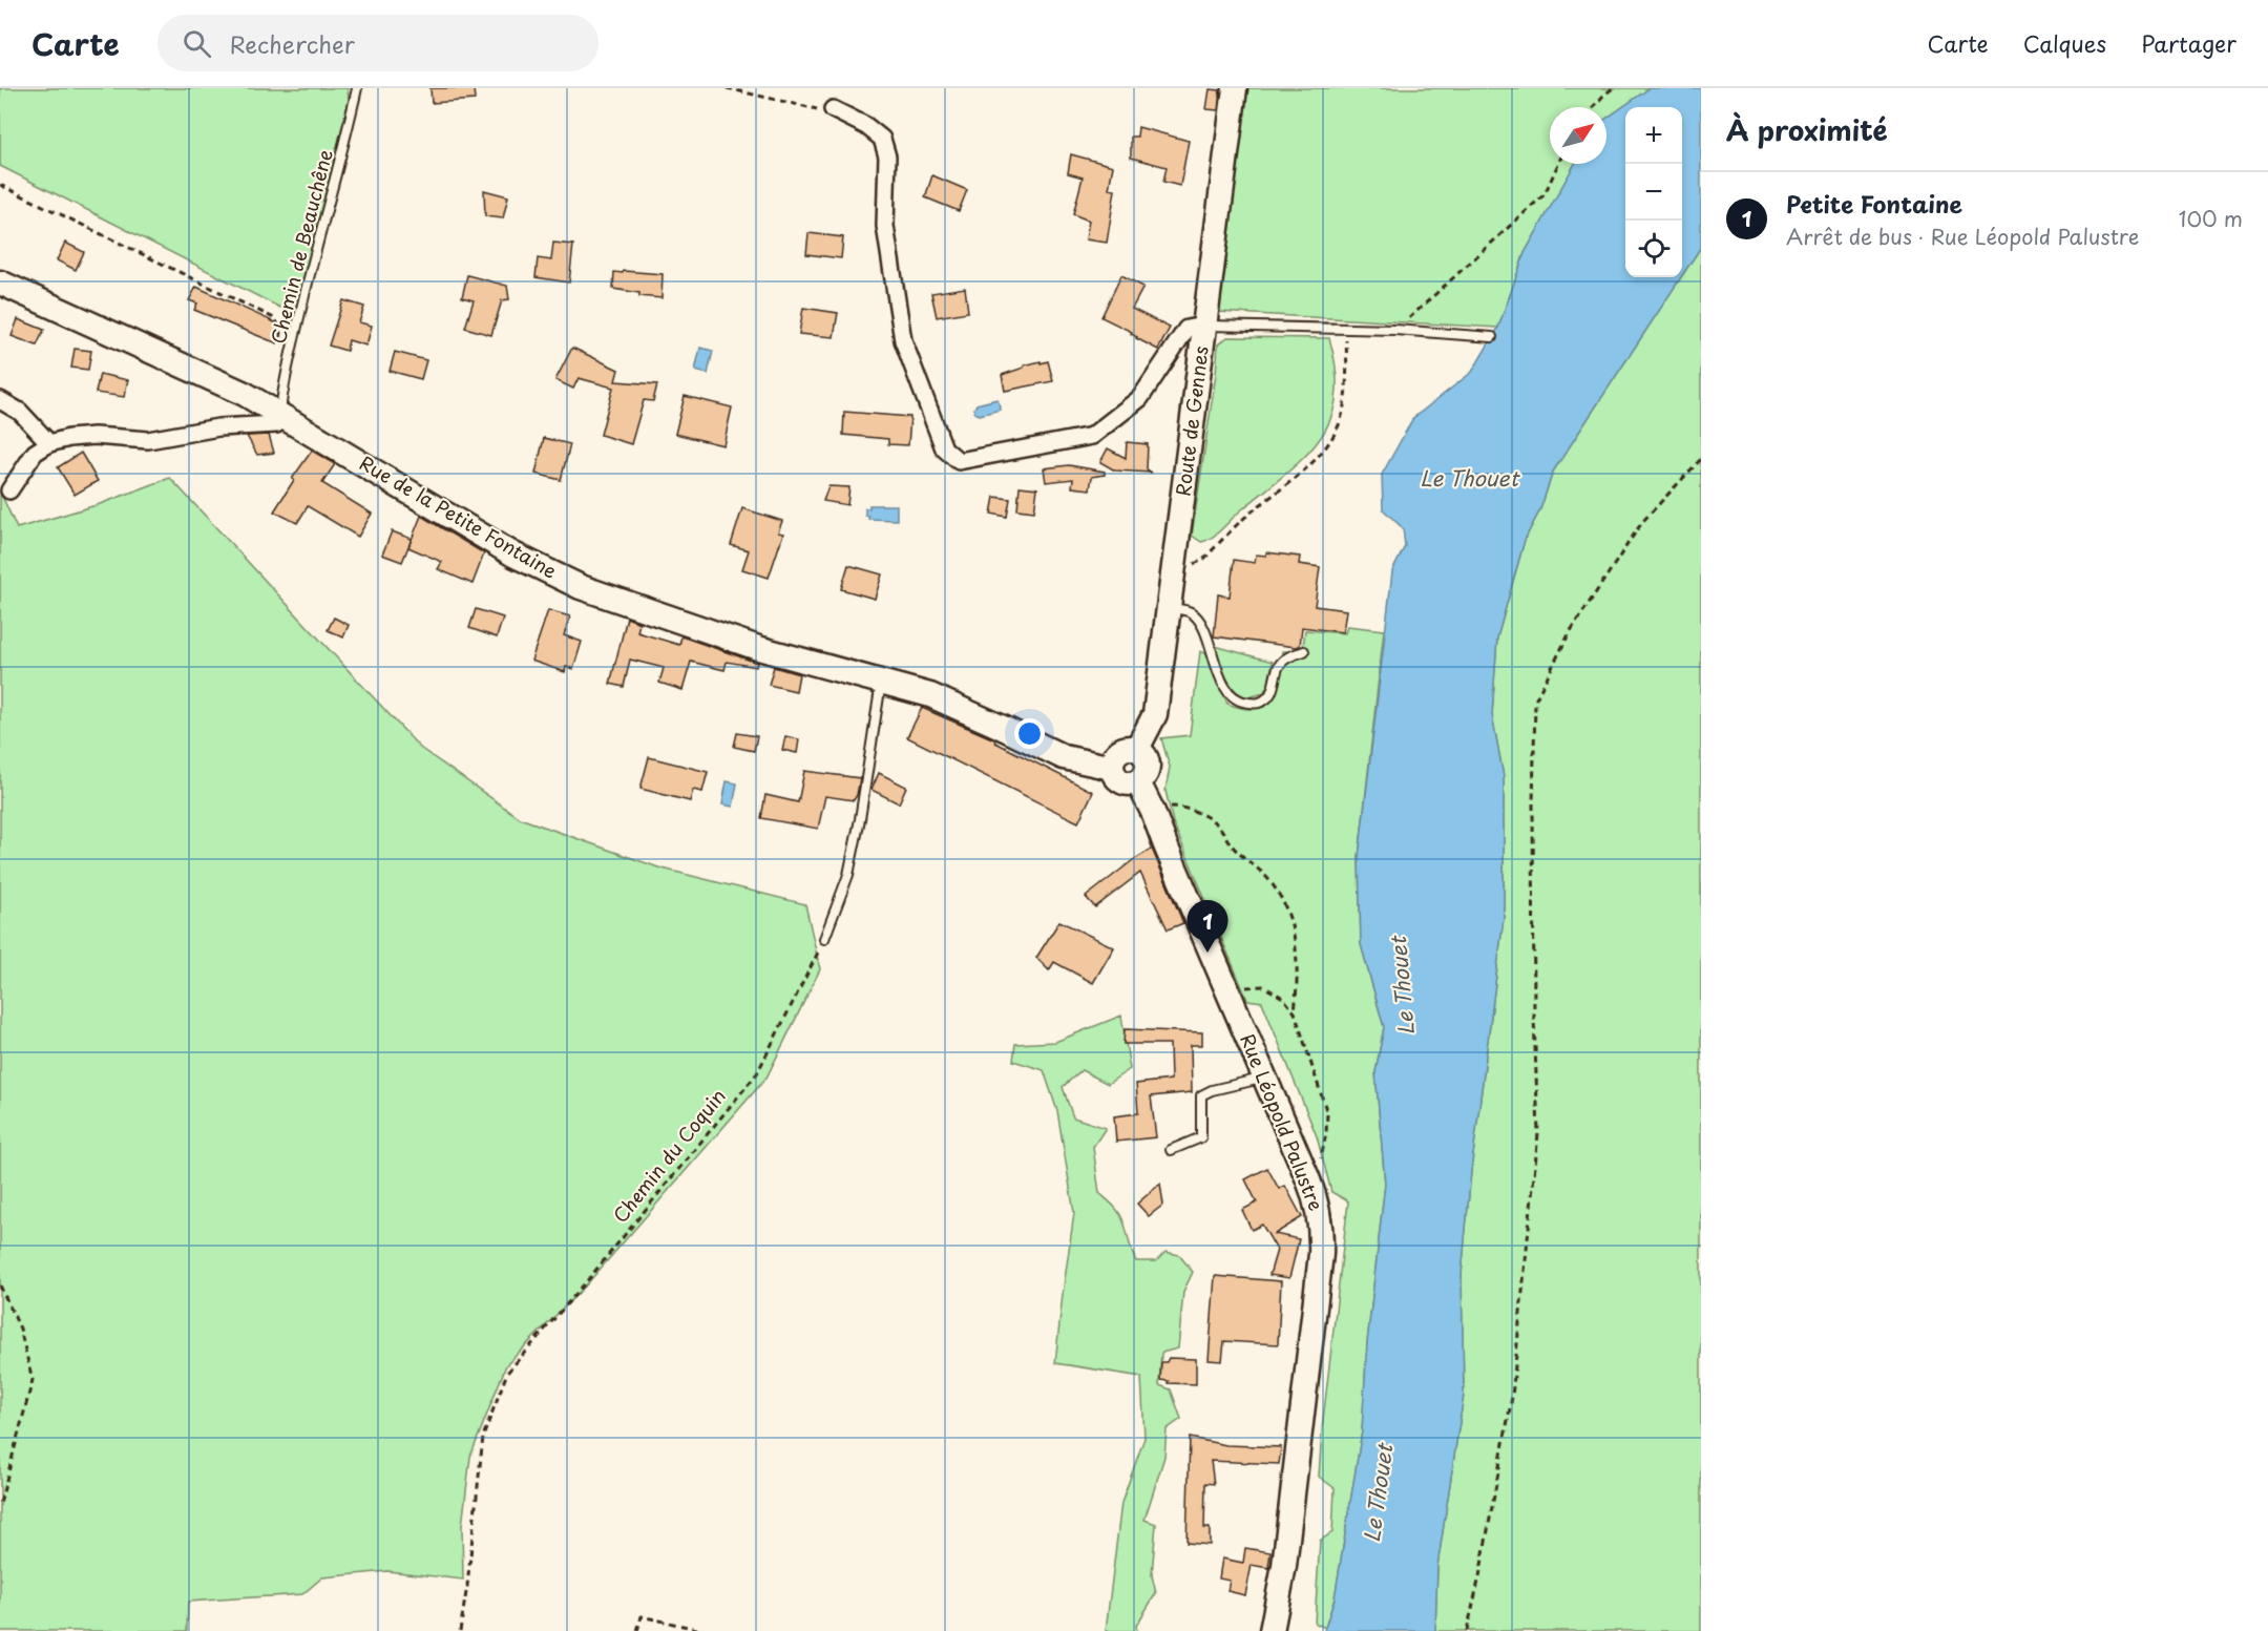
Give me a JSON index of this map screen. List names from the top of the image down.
{
  "streets": {
    "main road": ["Route de Gennes", "Rue de la Petite Fontaine", "Rue Léopold Palustre"],
    "lane": ["Chemin de Beauchêne"],
    "path": ["Chemin du Coquin"]
  },
  "crossings": [
    ["Chemin de Beauchêne", "Rue de la Petite Fontaine"],
    ["Route de Gennes", "Rue de la Petite Fontaine"],
    ["Route de Gennes", "Rue Léopold Palustre"],
    ["Rue de la Petite Fontaine", "Rue Léopold Palustre"]
  ],
  "water": ["Le Thouet"],
  "north": "top right",
  "page": {
    "header": "Carte",
    "search": "Rechercher",
    "nav": ["Carte", "Calques", "Partager"],
    "heading": "À proximité",
    "map_buttons": ["+", "−"],
    "list": [
      {
        "mark": "1",
        "name": "Petite Fontaine",
        "note": "Arrêt de bus · Rue Léopold Palustre",
        "value": "100 m"
      }
    ],
    "pins": "1"
  }
}
